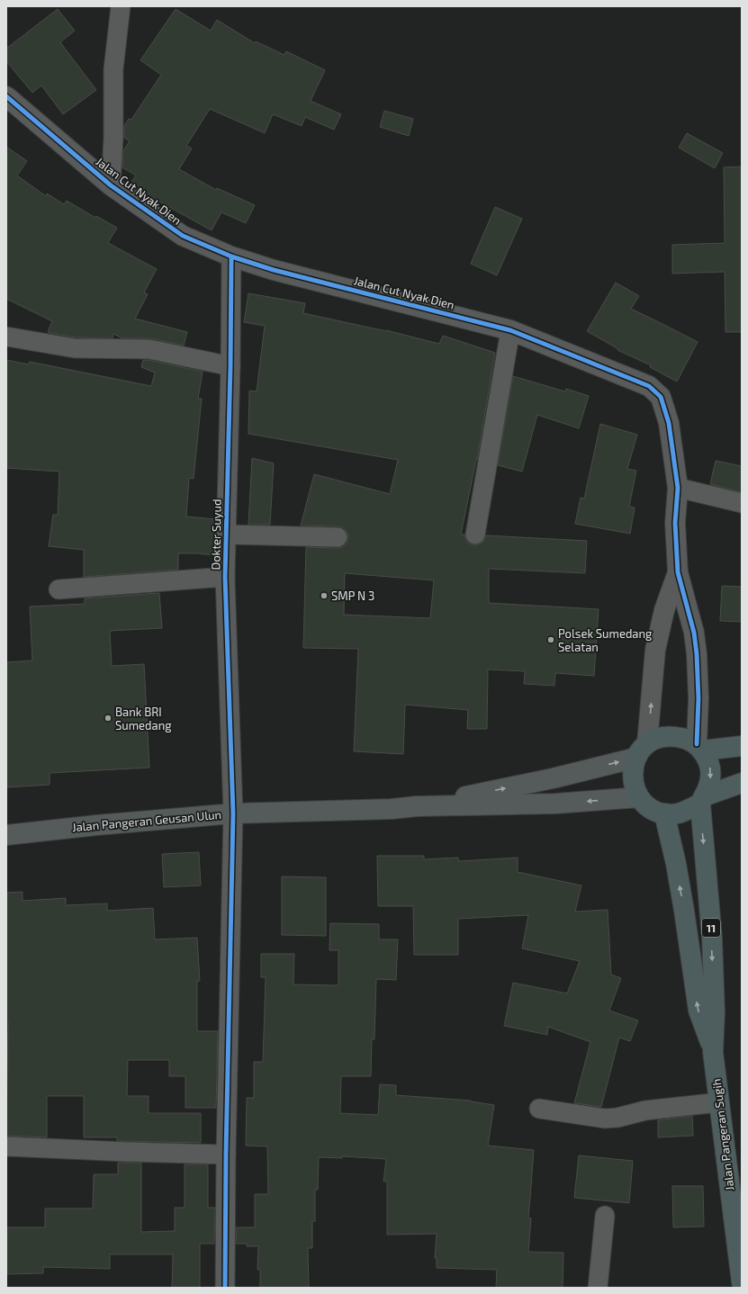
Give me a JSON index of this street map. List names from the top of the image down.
{
  "streets": {
    "highway": ["11", "Jalan Pangeran Sugih"],
    "main road": ["Jalan Pangeran Geusan Ulun"],
    "street": ["Jalan Cut Nyak Dien", "Dokter Suyud"]
  },
  "crossings": [
    ["Jalan Cut Nyak Dien", "Dokter Suyud"],
    ["Dokter Suyud", "Jalan Pangeran Geusan Ulun"],
    ["11", "Jalan Pangeran Sugih"]
  ],
  "places": ["SMP N 3", "Polsek Sumedang Selatan", "Bank BRI Sumedang"]
}
